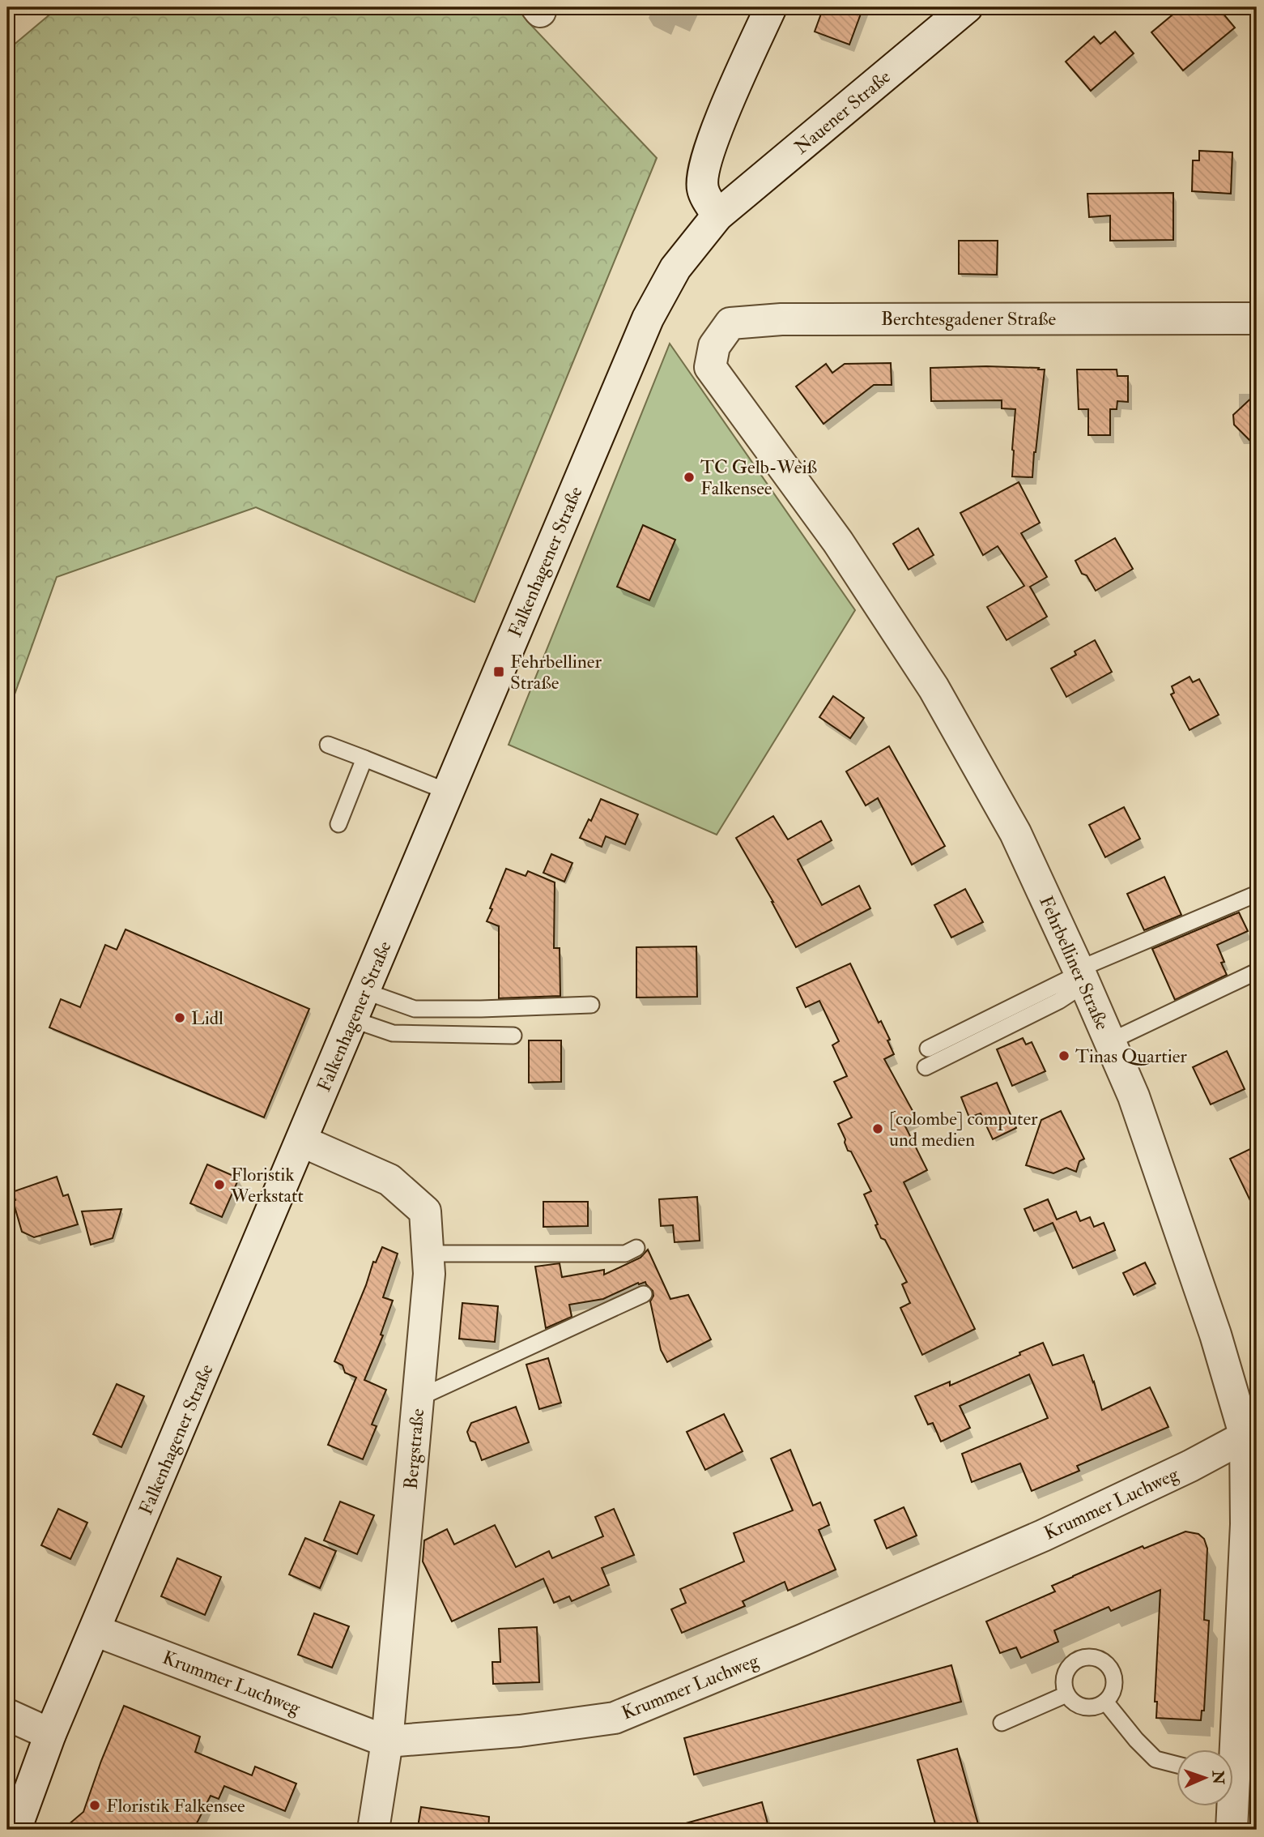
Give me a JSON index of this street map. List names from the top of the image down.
{
  "streets": {
    "street": [
      "Nauener Straße",
      "Berchtesgadener Straße",
      "Falkenhagener Straße",
      "Fehrbelliner Straße",
      "Bergstraße",
      "Krummer Luchweg"
    ]
  },
  "crossings": [
    ["Nauener Straße", "Falkenhagener Straße"],
    ["Berchtesgadener Straße", "Fehrbelliner Straße"],
    ["Falkenhagener Straße", "Bergstraße"],
    ["Falkenhagener Straße", "Krummer Luchweg"],
    ["Fehrbelliner Straße", "Krummer Luchweg"],
    ["Bergstraße", "Krummer Luchweg"]
  ],
  "places": {
    "other": [
      "TC Gelb-Weiß Falkensee",
      "Lidl",
      "Tinas Quartier",
      "[colombe] computer und medien",
      "Floristik Werkstatt",
      "Floristik Falkensee"
    ],
    "transit": ["Fehrbelliner Straße"]
  },
  "north": "right"
}
